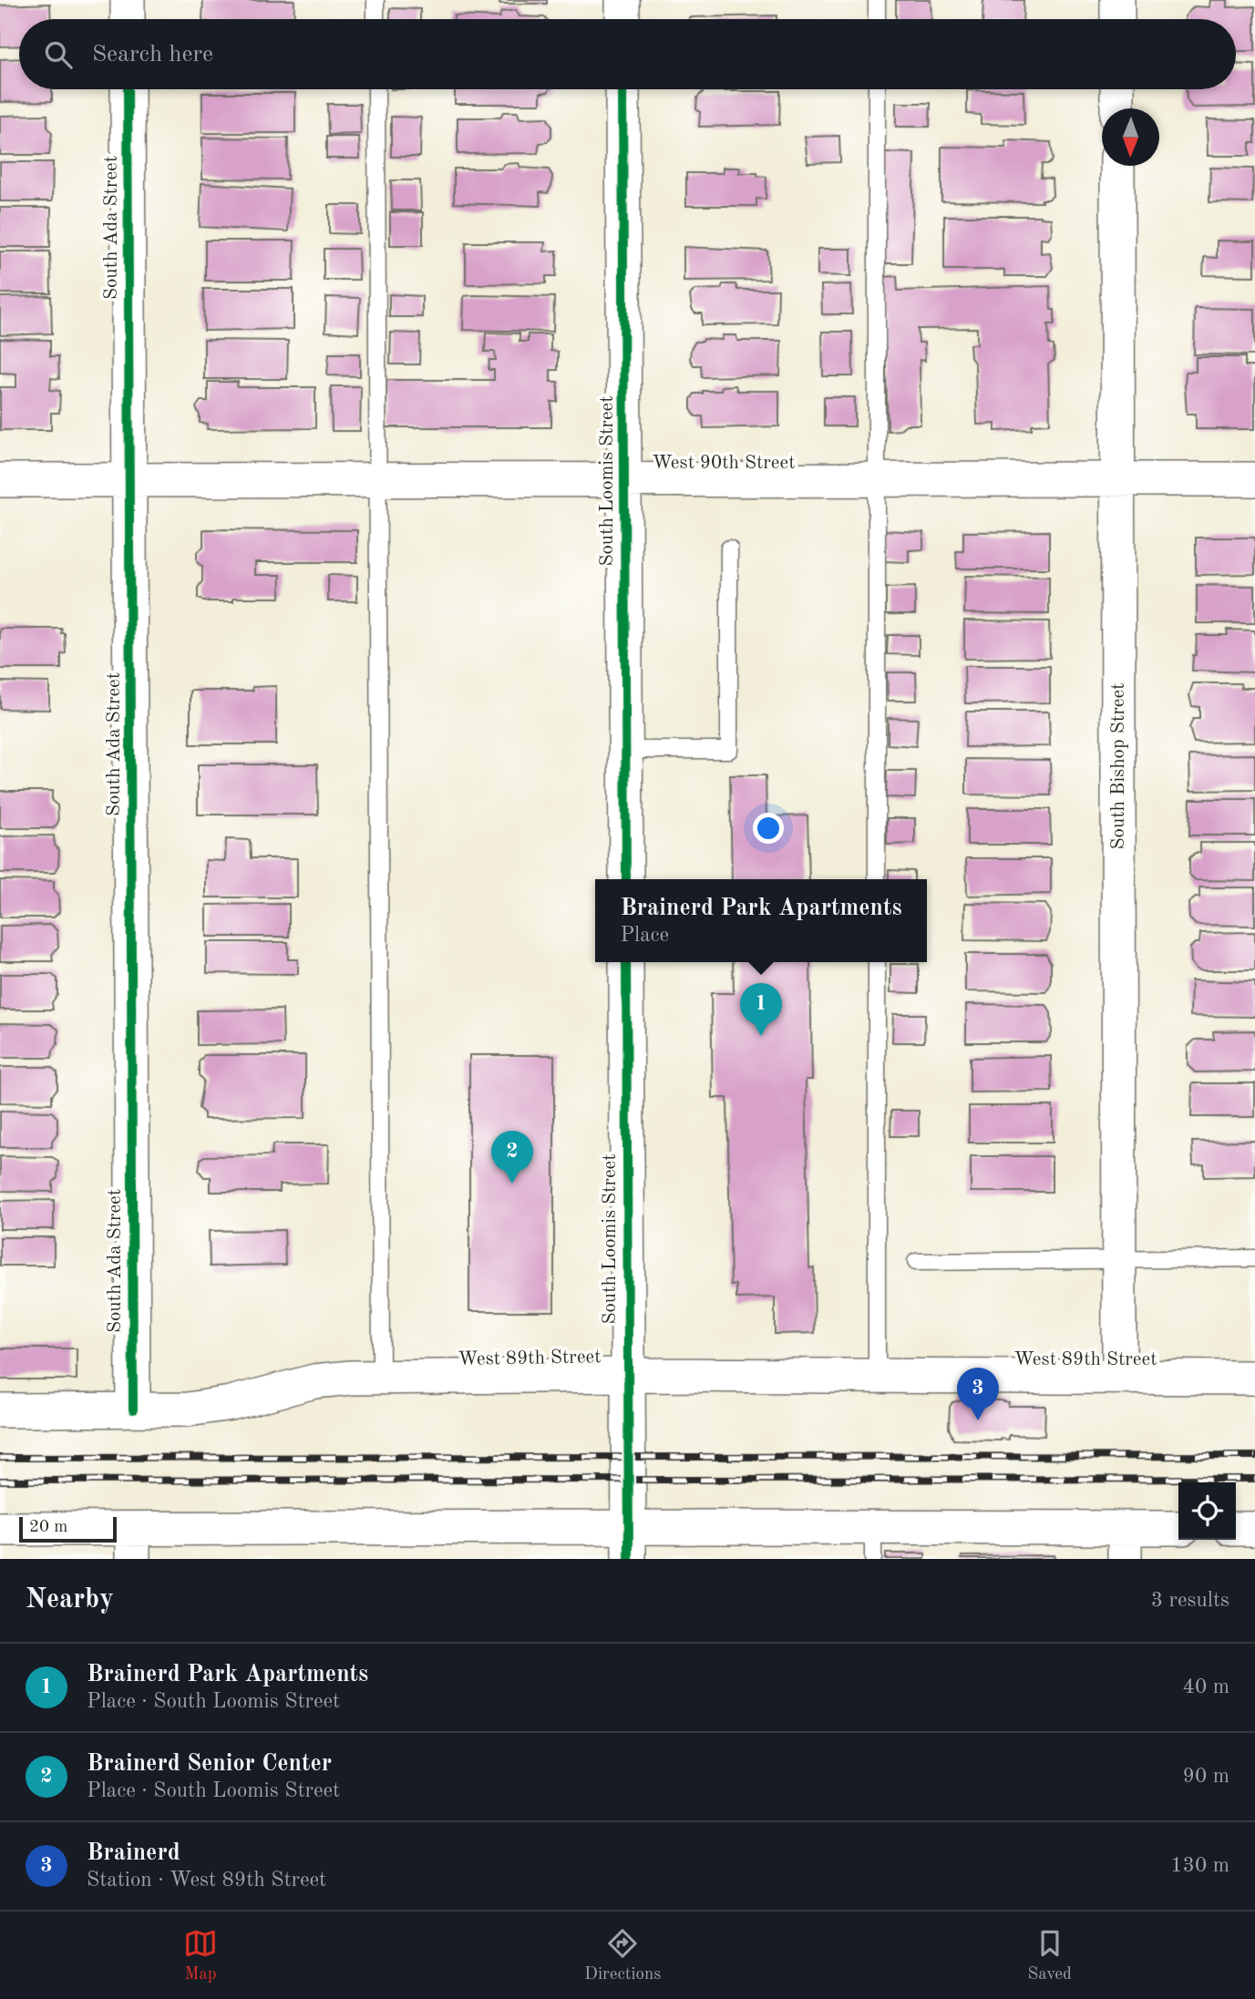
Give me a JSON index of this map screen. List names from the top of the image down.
{
  "streets": {
    "street": [
      "South Ada Street",
      "West 90th Street",
      "South Loomis Street",
      "South Bishop Street",
      "West 89th Street"
    ]
  },
  "crossings": [
    ["South Ada Street", "West 90th Street"],
    ["South Ada Street", "West 89th Street"],
    ["West 90th Street", "South Loomis Street"],
    ["West 90th Street", "South Bishop Street"],
    ["South Loomis Street", "West 89th Street"],
    ["South Bishop Street", "West 89th Street"]
  ],
  "scale_bar": "20 m",
  "north": "bottom",
  "page": {
    "search": "Search here",
    "popup": ["Brainerd Park Apartments", "Place"],
    "pins": ["1", "2", "3"],
    "scale": "20 m",
    "heading": ["Nearby", "3 results"],
    "list": [
      {
        "mark": "1",
        "name": "Brainerd Park Apartments",
        "note": "Place · South Loomis Street",
        "value": "40 m"
      },
      {
        "mark": "2",
        "name": "Brainerd Senior Center",
        "note": "Place · South Loomis Street",
        "value": "90 m"
      },
      {
        "mark": "3",
        "name": "Brainerd",
        "note": "Station · West 89th Street",
        "value": "130 m"
      }
    ],
    "nav": ["Map", "Directions", "Saved"]
  }
}
